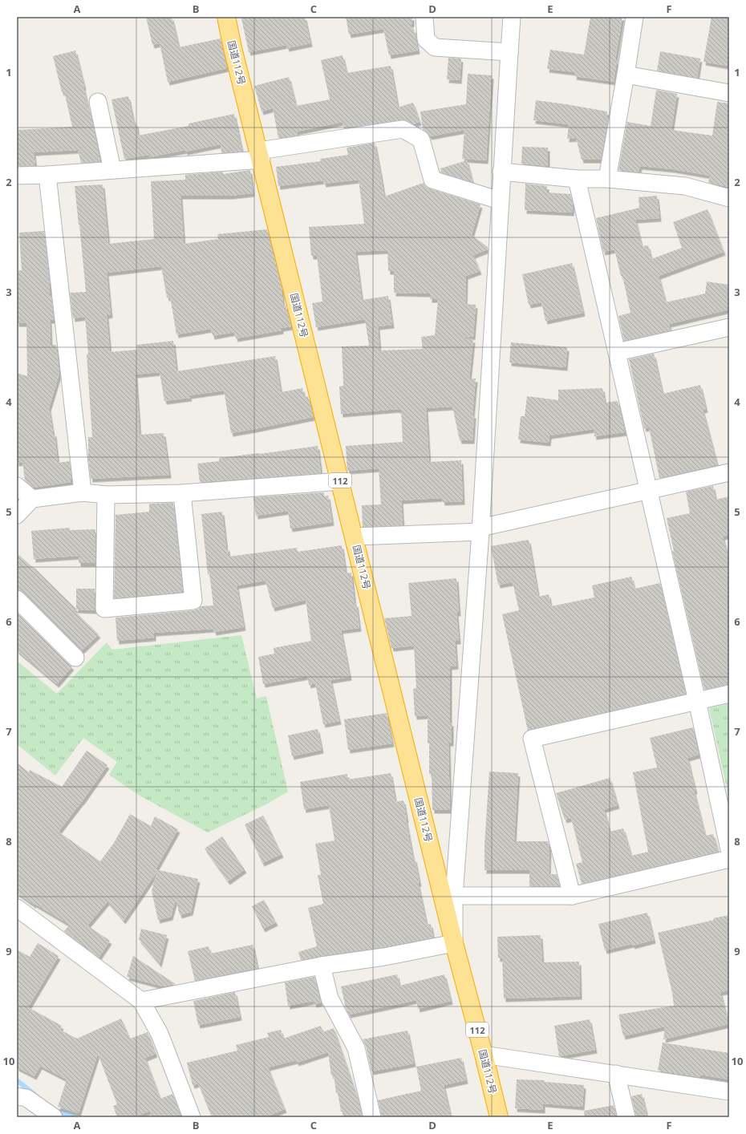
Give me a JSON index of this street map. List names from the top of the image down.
{
  "streets": {
    "highway": ["国道112号", "112"]
  },
  "grid": {
    "columns": [
      "A",
      "B",
      "C",
      "D",
      "E",
      "F"
    ],
    "rows": [
      "1",
      "2",
      "3",
      "4",
      "5",
      "6",
      "7",
      "8",
      "9",
      "10"
    ]
  }
}
